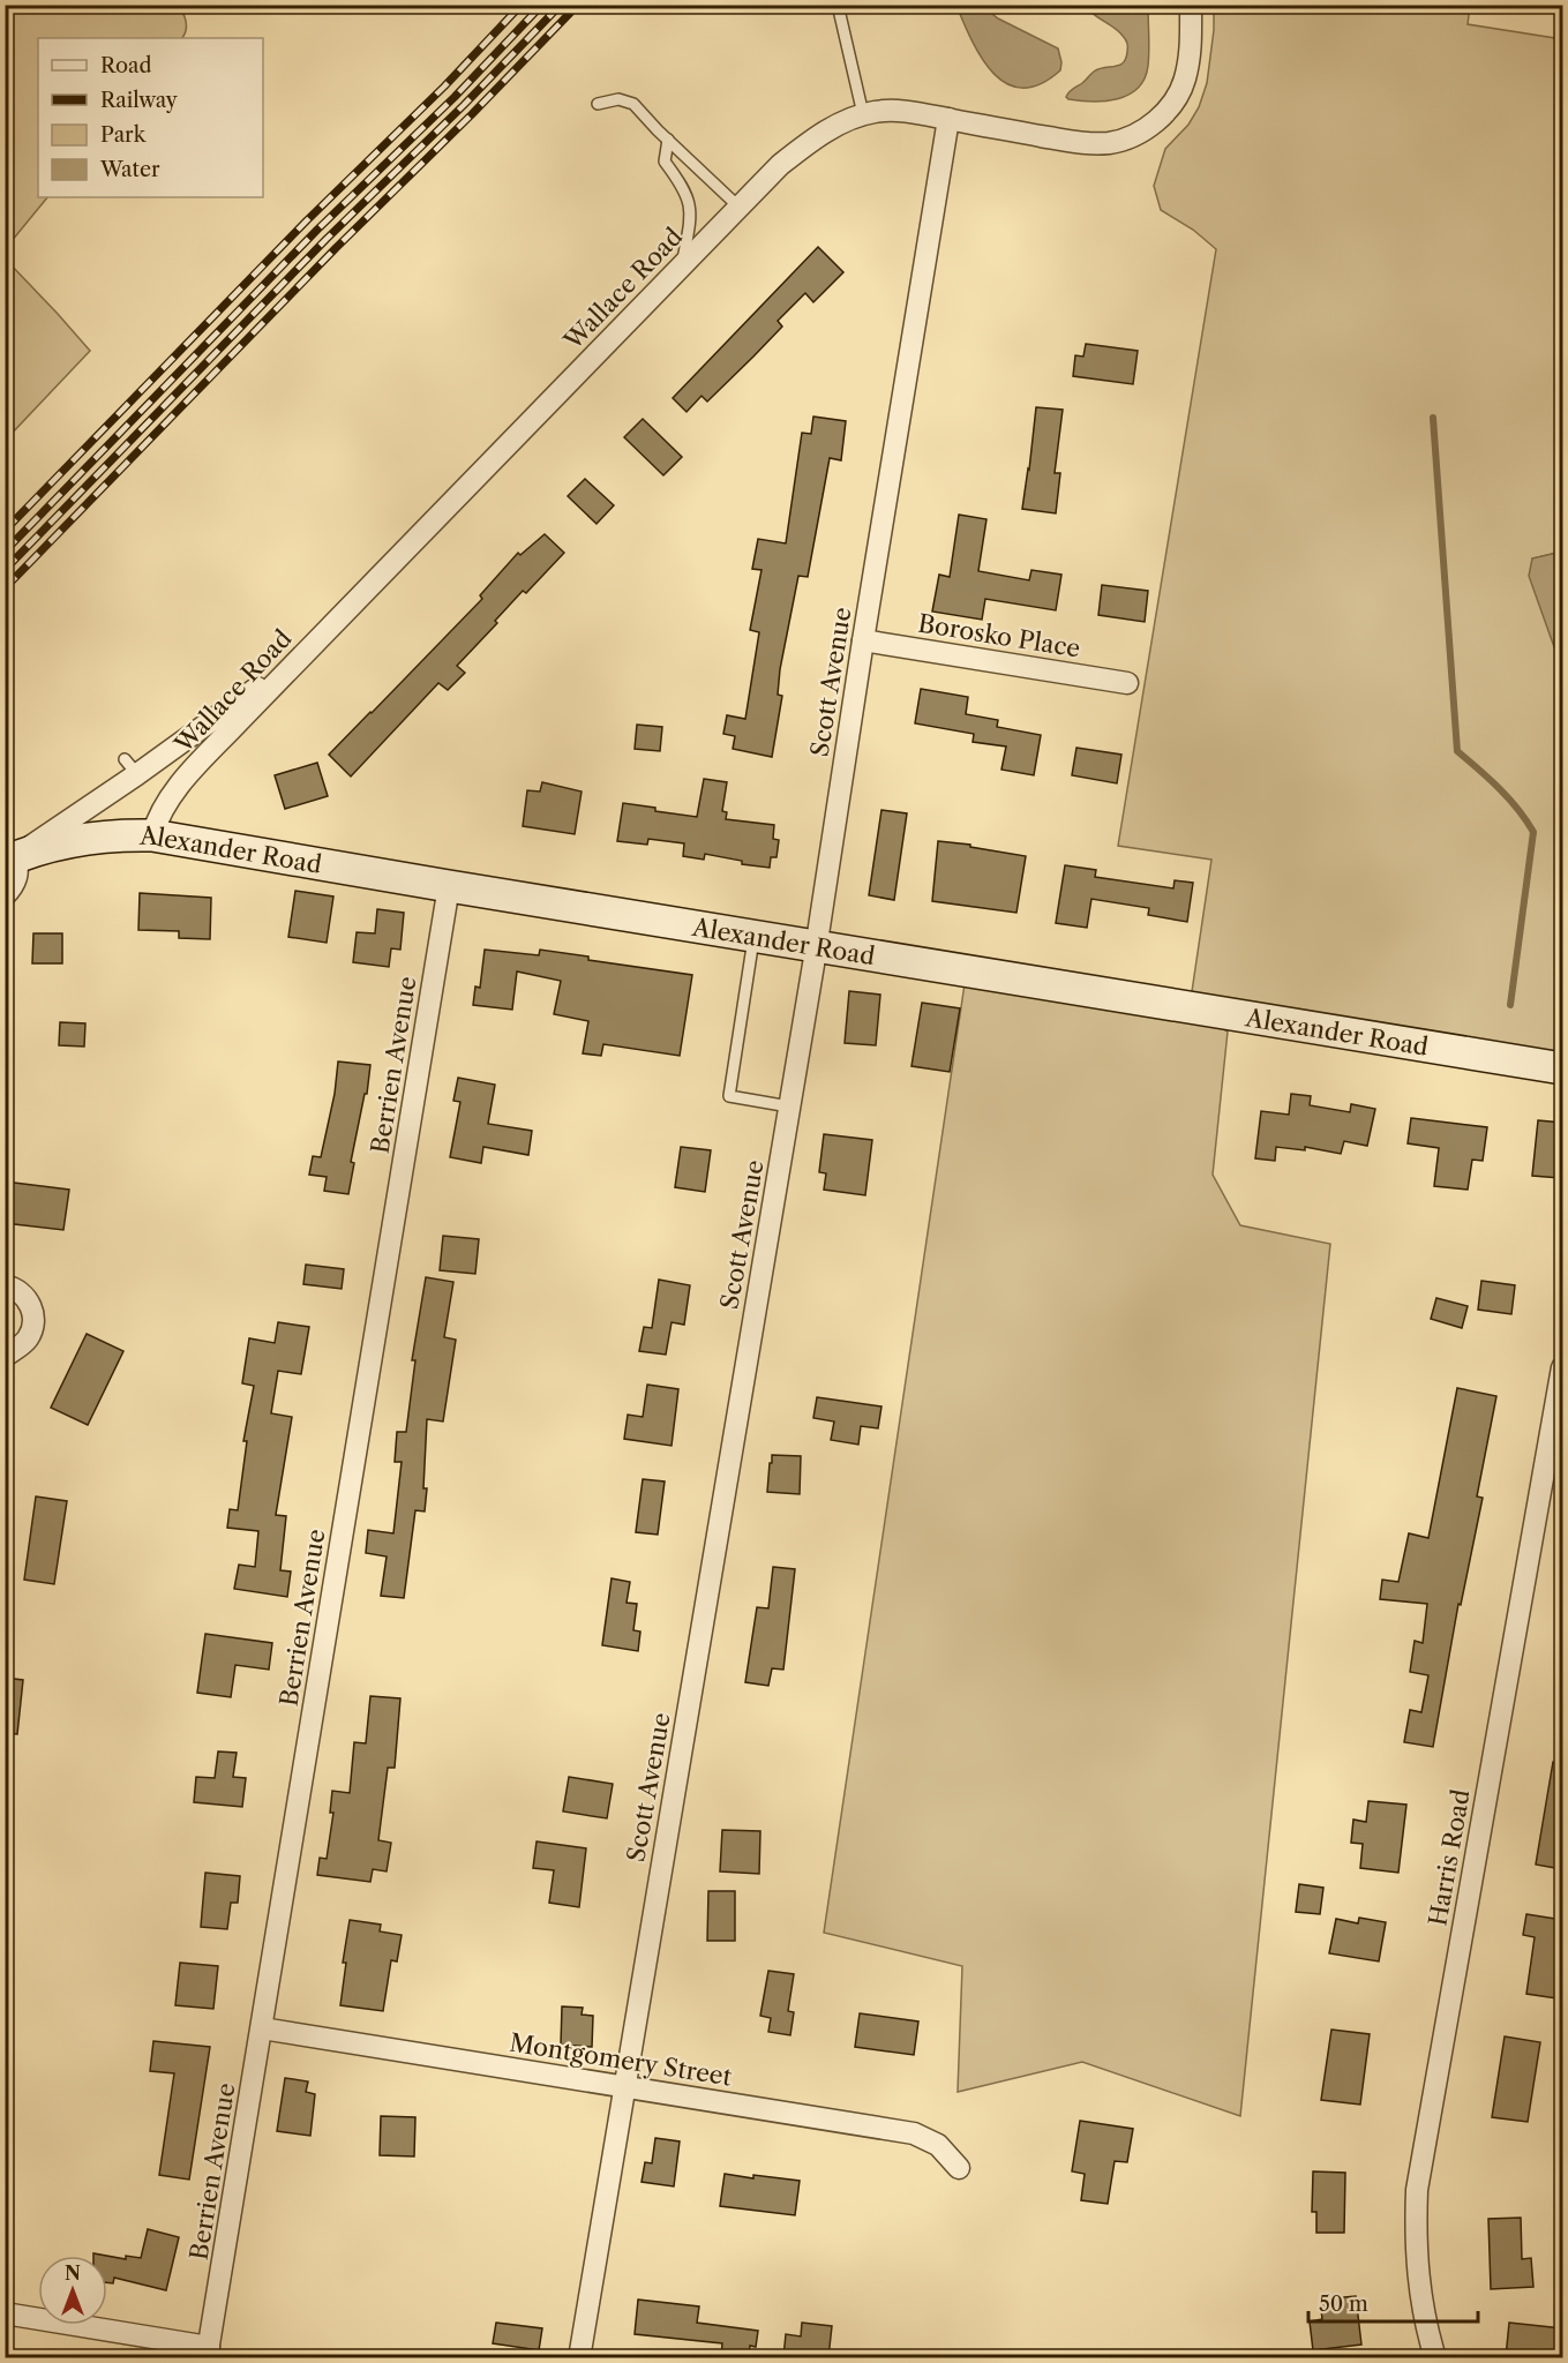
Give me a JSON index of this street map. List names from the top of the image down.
{
  "streets": {
    "street": [
      "Wallace Road",
      "Borosko Place",
      "Scott Avenue",
      "Alexander Road",
      "Berrien Avenue",
      "Harris Road",
      "Montgomery Street"
    ]
  },
  "crossings": [
    ["Wallace Road", "Scott Avenue"],
    ["Wallace Road", "Alexander Road"],
    ["Borosko Place", "Scott Avenue"],
    ["Scott Avenue", "Alexander Road"],
    ["Scott Avenue", "Montgomery Street"],
    ["Alexander Road", "Berrien Avenue"],
    ["Berrien Avenue", "Montgomery Street"]
  ],
  "legend": [
    "Road",
    "Railway",
    "Park",
    "Water"
  ],
  "scale_bar": "50 m",
  "north": "top"
}
